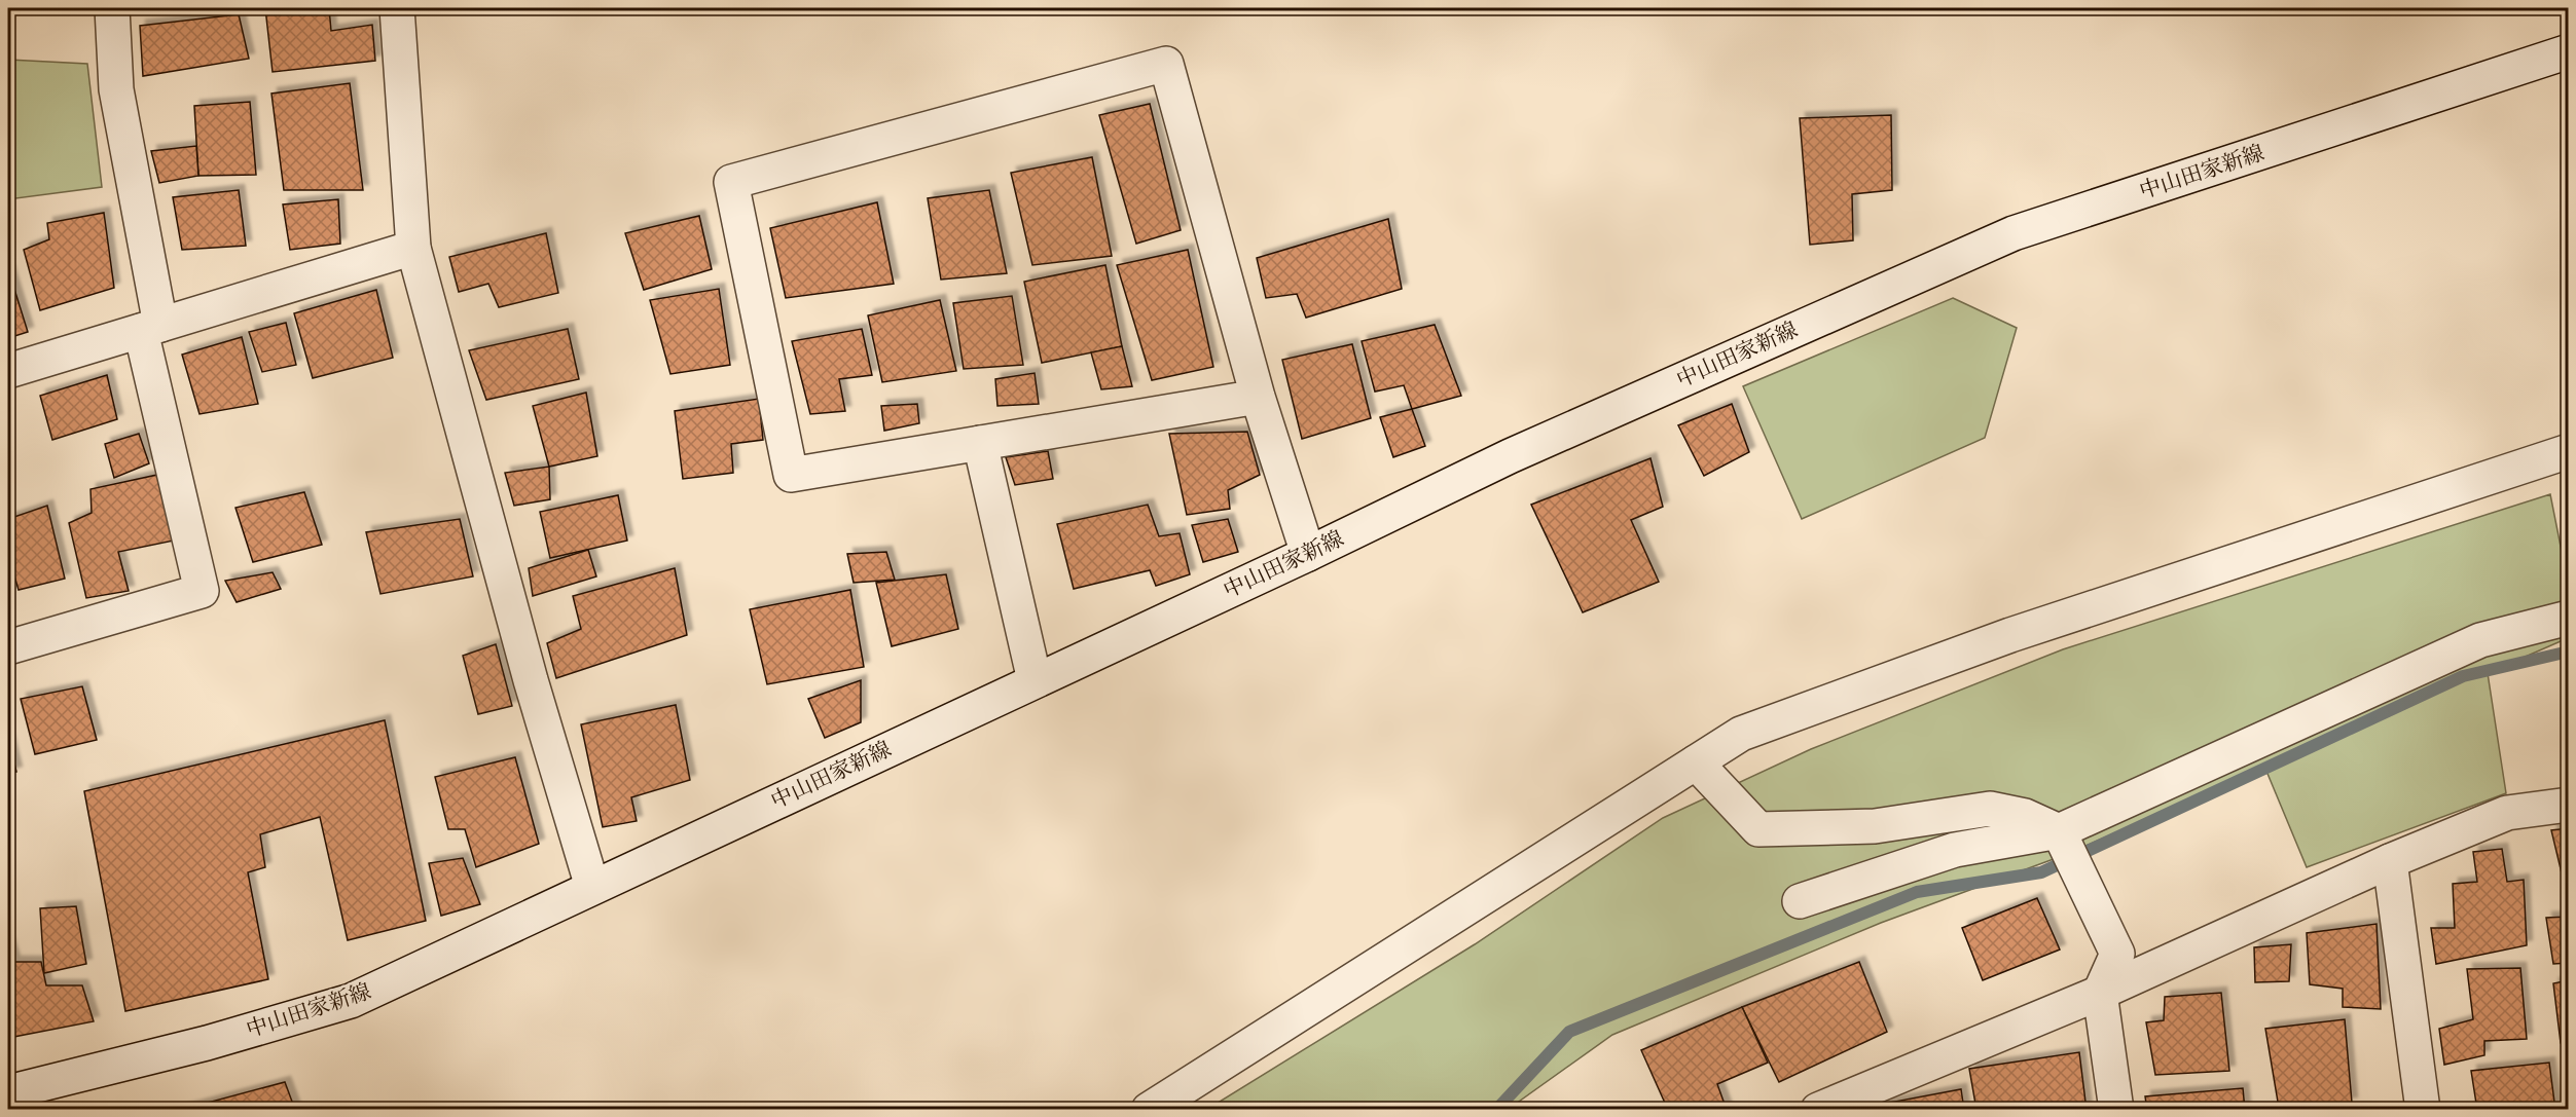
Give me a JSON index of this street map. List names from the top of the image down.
{
  "streets": {
    "street": ["中山田家新線"]
  }
}
